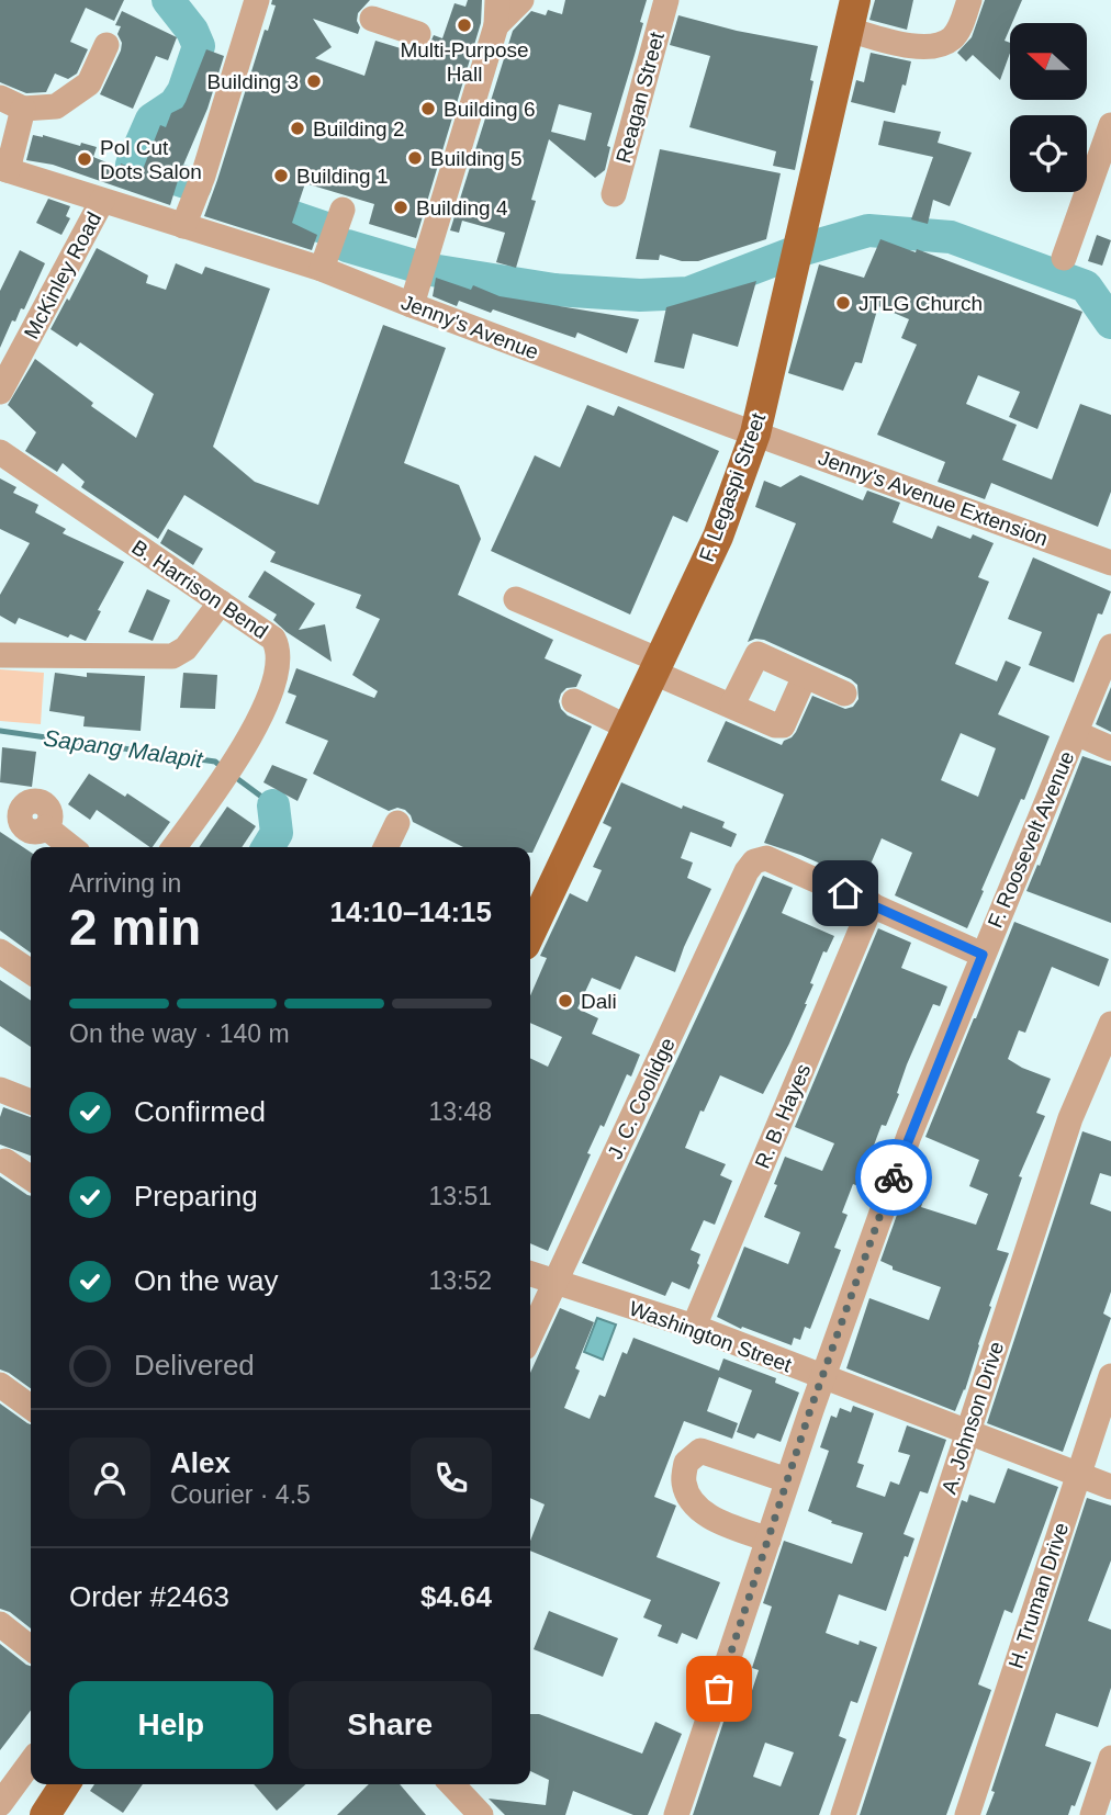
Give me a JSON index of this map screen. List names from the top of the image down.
{
  "streets": {
    "main road": ["F. Legaspi Street"],
    "street": [
      "Reagan Street",
      "McKinley Road",
      "Jenny's Avenue",
      "Jenny's Avenue Extension",
      "B. Harrison Bend",
      "F. Roosevelt Avenue",
      "J. C. Coolidge",
      "R. B. Hayes",
      "Washington Street",
      "A. Johnson Drive",
      "H. Truman Drive"
    ]
  },
  "crossings": [
    ["McKinley Road", "Jenny's Avenue"],
    ["Jenny's Avenue", "F. Legaspi Street"],
    ["Jenny's Avenue", "Jenny's Avenue Extension"],
    ["F. Legaspi Street", "Jenny's Avenue Extension"],
    ["F. Roosevelt Avenue", "Washington Street"],
    ["J. C. Coolidge", "R. B. Hayes"],
    ["J. C. Coolidge", "Washington Street"],
    ["R. B. Hayes", "Washington Street"],
    ["Washington Street", "A. Johnson Drive"],
    ["Washington Street", "H. Truman Drive"]
  ],
  "water": ["Sapang Malapit"],
  "places": [
    "Multi-Purpose Hall",
    "Building 3",
    "Building 6",
    "Building 2",
    "Building 5",
    "Pol Cut Dots Salon",
    "Building 1",
    "Building 4",
    "JTLG Church",
    "Dali"
  ],
  "north": "left",
  "page": {
    "heading": ["2 min", "Arriving in", "14:10–14:15"],
    "panel": [
      "Alex",
      "Courier · 4.5",
      "Order #2463",
      "$4.64"
    ],
    "bar": "On the way · 140 m",
    "list": [
      ["Confirmed", "13:48"],
      ["Preparing", "13:51"],
      ["On the way", "13:52"],
      "Delivered"
    ],
    "buttons": ["Help", "Share"]
  }
}
